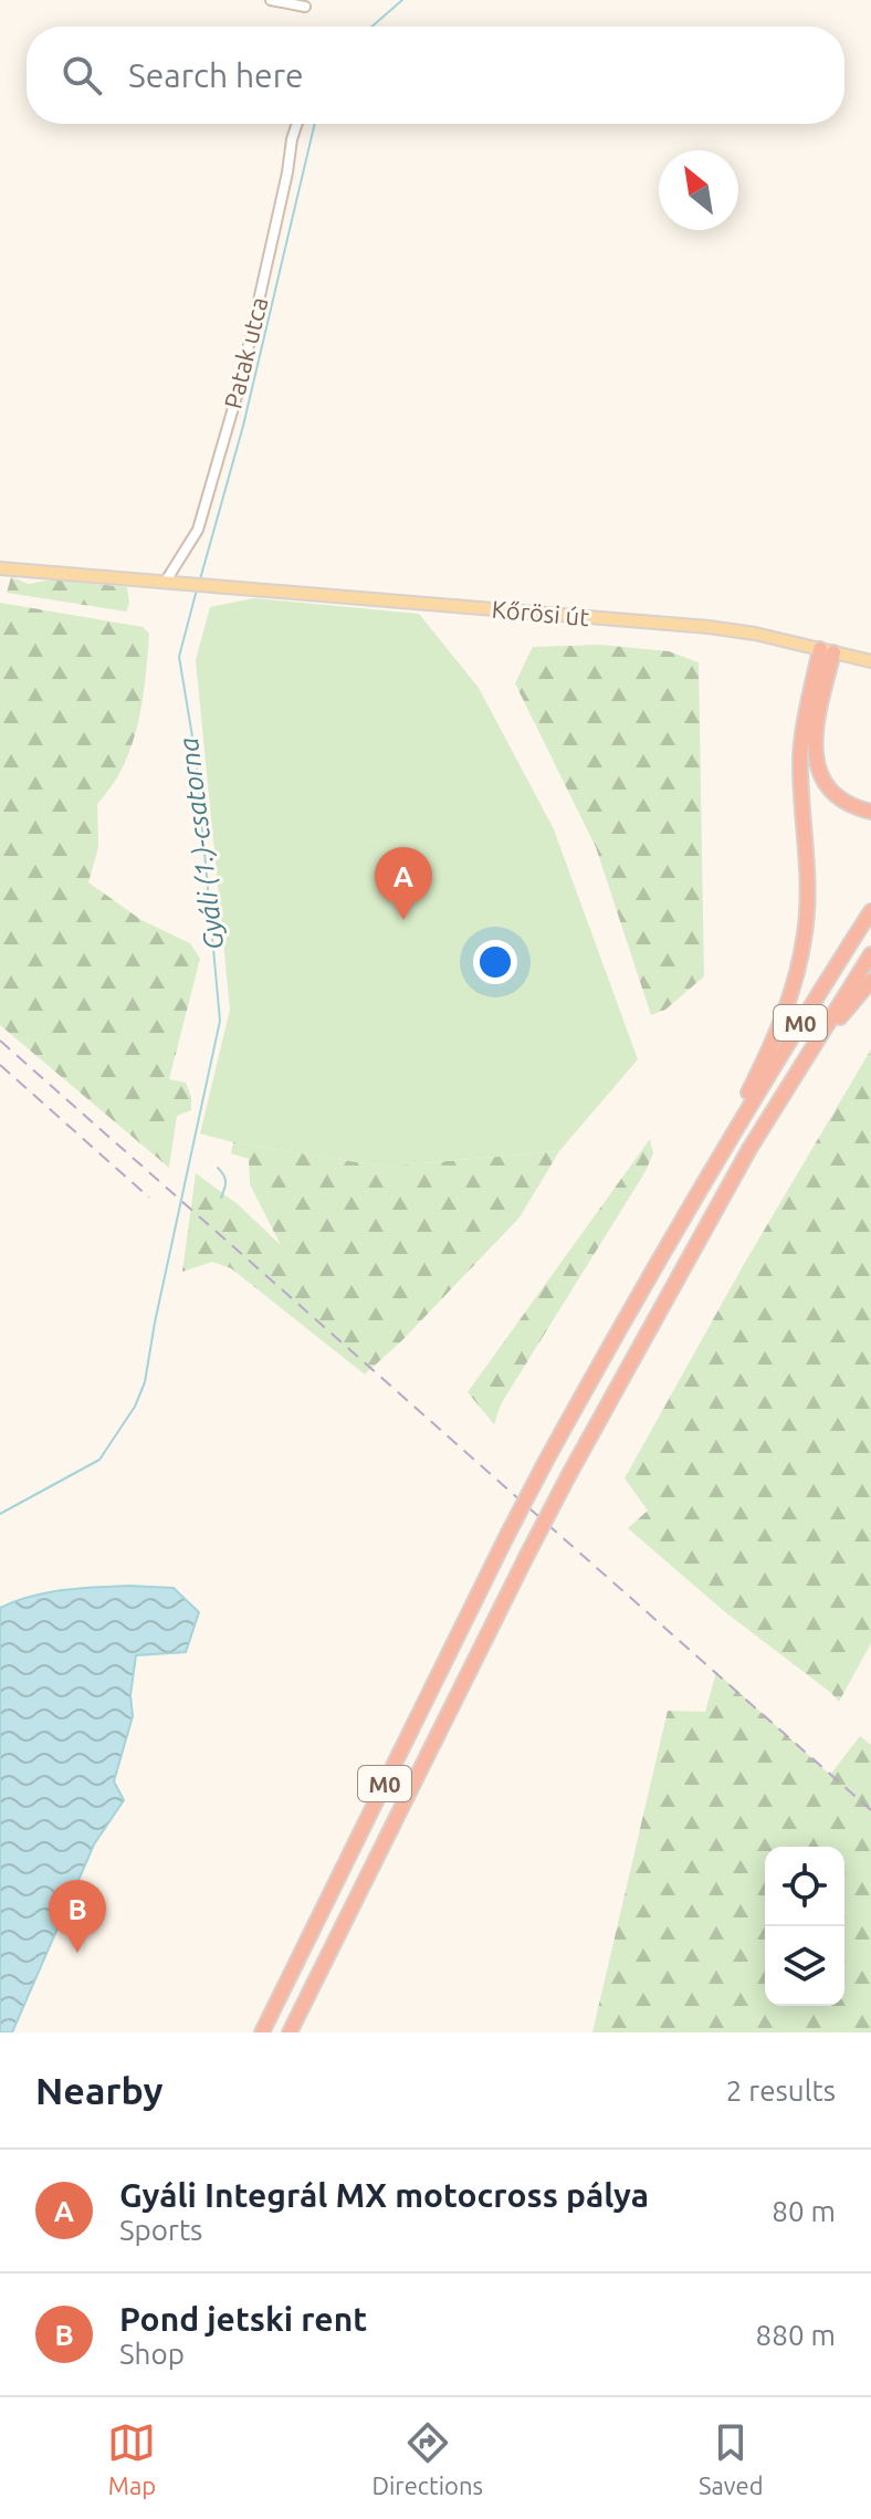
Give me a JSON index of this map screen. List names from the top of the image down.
{
  "streets": {
    "highway": ["M0"],
    "main road": ["Kőrösi út"],
    "street": ["Patak utca"]
  },
  "crossings": [
    ["Patak utca", "Kőrösi út"]
  ],
  "water": ["Gyáli (1.)-csatorna"],
  "north": "top left",
  "page": {
    "search": "Search here",
    "pins": ["A", "B"],
    "heading": ["Nearby", "2 results"],
    "list": [
      {
        "mark": "A",
        "name": "Gyáli Integrál MX motocross pálya",
        "note": "Sports",
        "value": "80 m"
      },
      {
        "mark": "B",
        "name": "Pond jetski rent",
        "note": "Shop",
        "value": "880 m"
      }
    ],
    "nav": ["Map", "Directions", "Saved"]
  }
}
